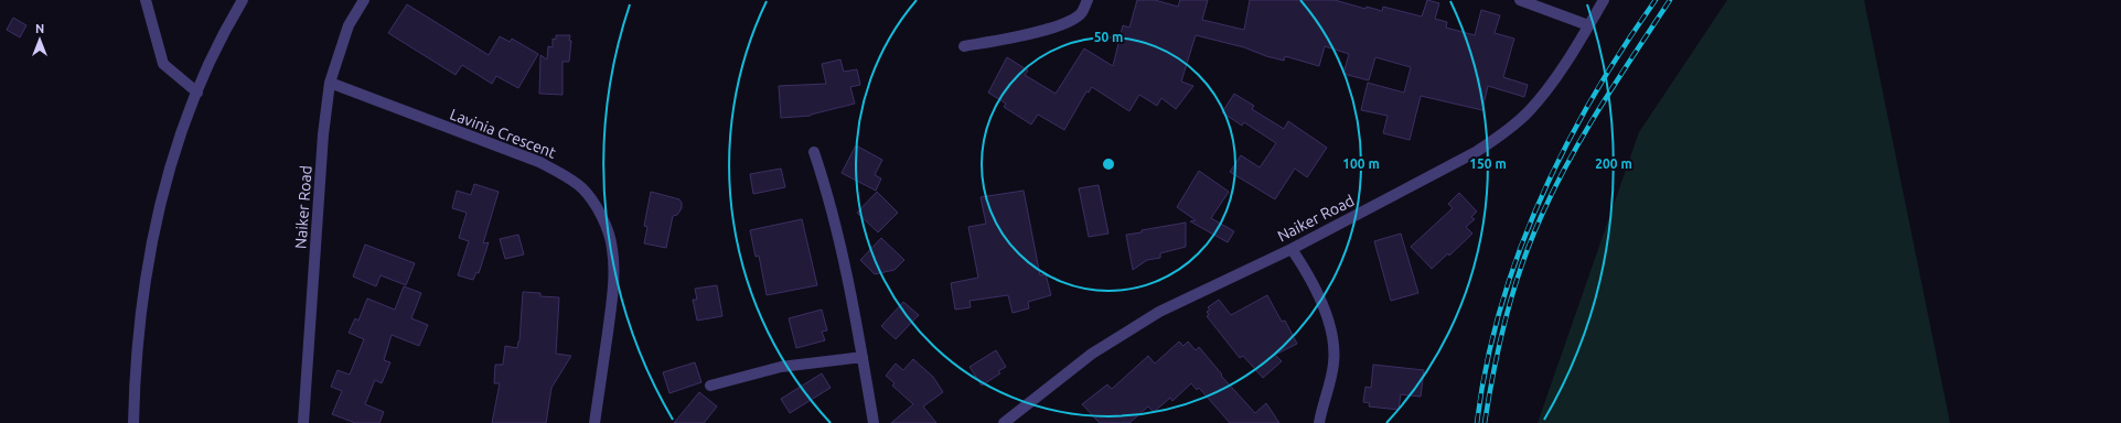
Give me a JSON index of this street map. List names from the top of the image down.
{
  "streets": {
    "street": ["Lavinia Crescent", "Naiker Road"]
  },
  "crossings": [
    ["Lavinia Crescent", "Naiker Road"]
  ],
  "north": "top",
  "rings": [
    "50 m",
    "100 m",
    "150 m",
    "200 m"
  ]
}
